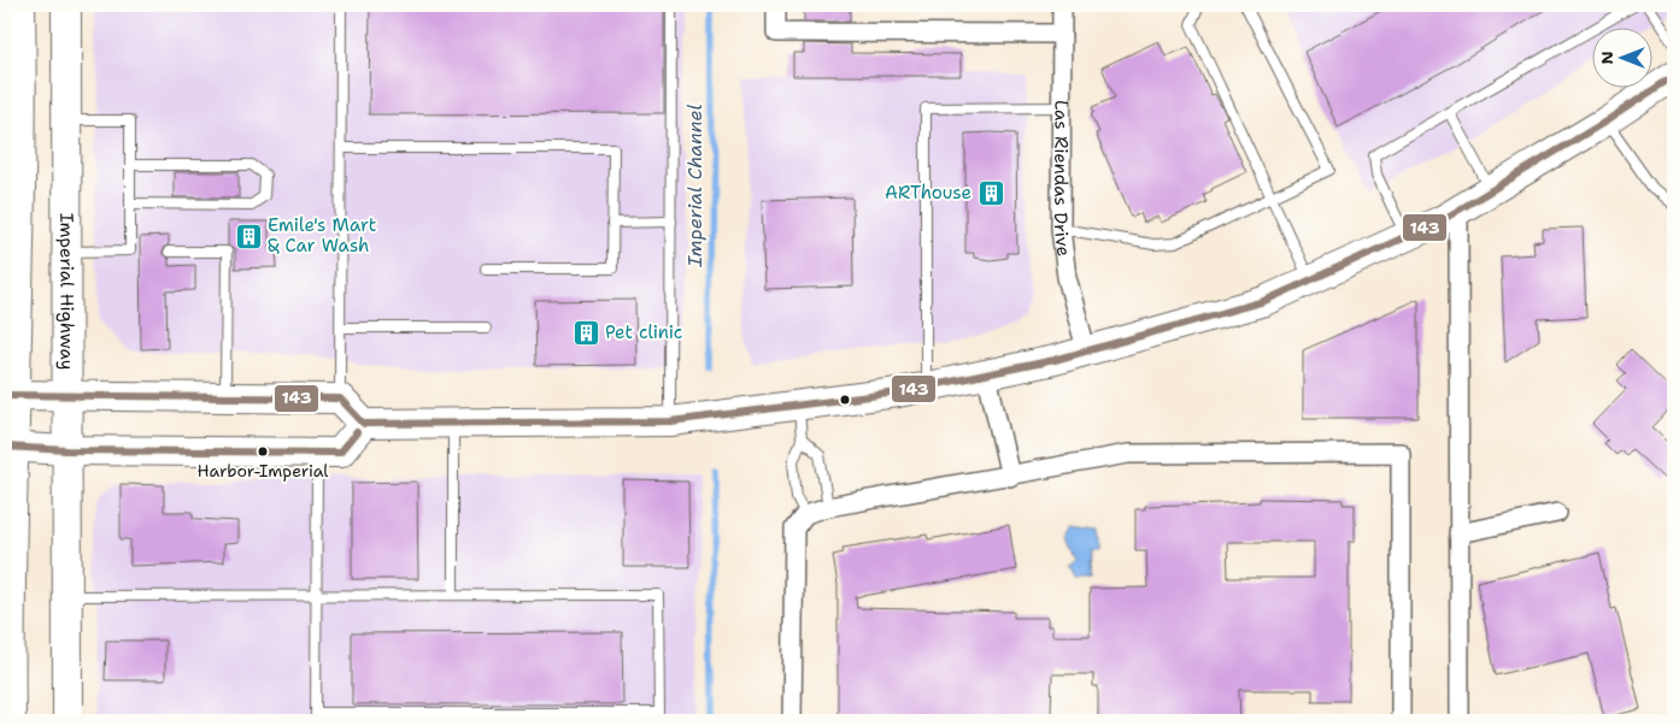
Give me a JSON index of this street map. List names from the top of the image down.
{
  "streets": {
    "main road": ["Imperial Highway"],
    "street": ["Las Riendas Drive"]
  },
  "water": ["Imperial Channel"],
  "places": {
    "building": ["ARThouse", "Emile's Mart & Car Wash", "Pet clinic"],
    "other": ["Harbor-Imperial"]
  },
  "lines": ["transit line 143"],
  "north": "left"
}
